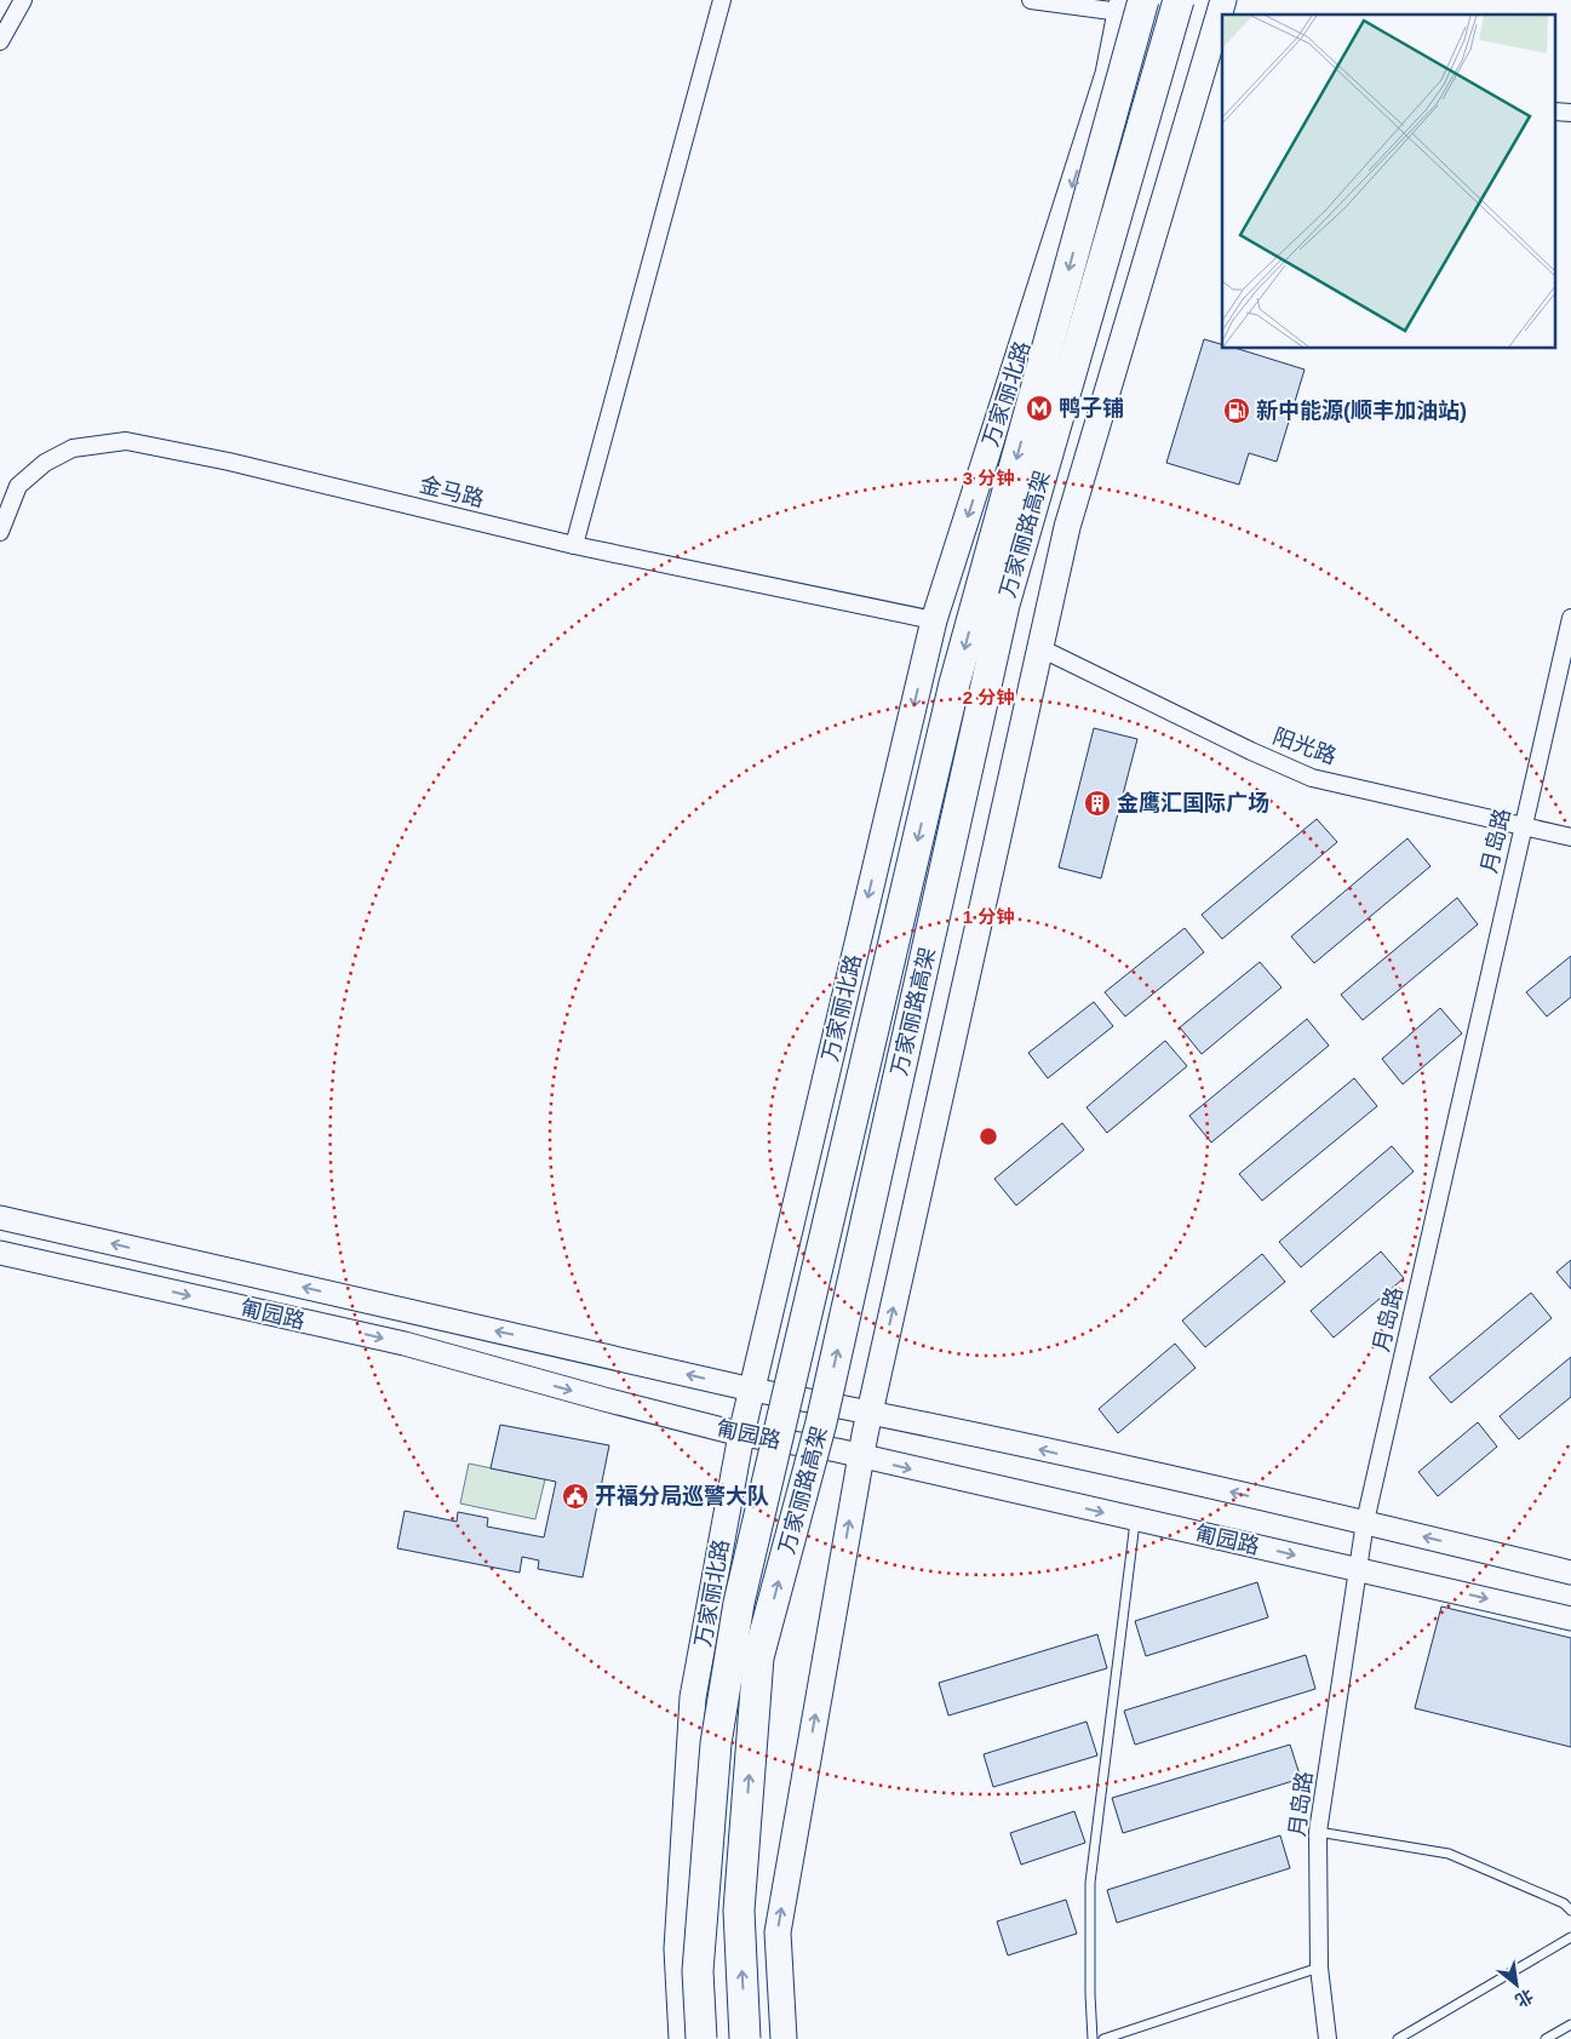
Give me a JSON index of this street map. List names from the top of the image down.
{
  "streets": {
    "highway": ["万家丽路高架"],
    "main road": ["万家丽北路", "匍园路"],
    "street": ["金马路", "阳光路", "月岛路"]
  },
  "crossings": [
    ["万家丽北路", "金马路"],
    ["万家丽北路", "万家丽路高架"],
    ["万家丽北路", "匍园路"],
    ["阳光路", "月岛路"],
    ["月岛路", "匍园路"]
  ],
  "places": {
    "metro station": ["鸭子铺"],
    "fuel station": ["新中能源(顺丰加油站)"],
    "building": ["金鹰汇国际广场"],
    "public building": ["开福分局巡警大队"]
  },
  "north": "bottom right",
  "rings": ["3 分钟", "2 分钟", "1 分钟"]
}
